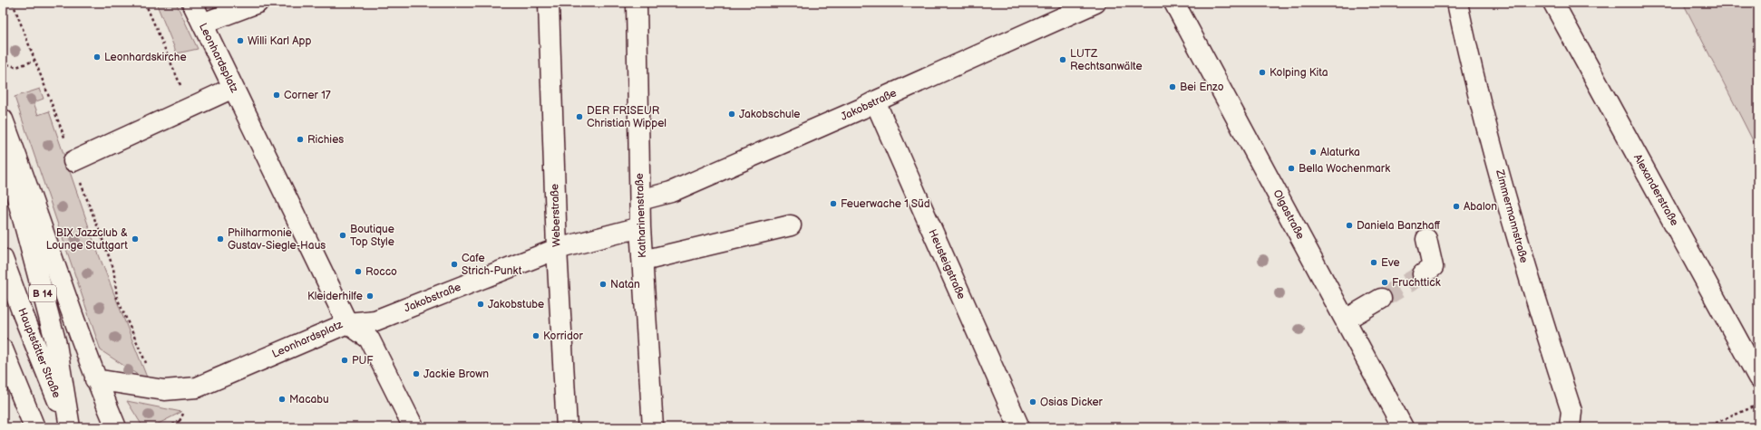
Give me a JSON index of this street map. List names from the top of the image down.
{
  "streets": {
    "street": [
      "Leonhardsplatz",
      "Jakobstraße",
      "Alexanderstraße",
      "Olgastraße",
      "Weberstraße",
      "Katharinenstraße",
      "Zimmermannstraße",
      "Heusteigstraße",
      "B 14",
      "Hauptstätter Straße"
    ]
  },
  "crossings": [
    ["Leonhardsplatz", "Jakobstraße"],
    ["Jakobstraße", "Weberstraße"],
    ["Jakobstraße", "Katharinenstraße"],
    ["Jakobstraße", "Heusteigstraße"],
    ["B 14", "Hauptstätter Straße"]
  ],
  "places": [
    "Willi Karl App",
    "Leonhardskirche",
    "LUTZ Rechtsanwälte",
    "Kolping Kita",
    "Bei Enzo",
    "Corner 17",
    "Jakobschule",
    "DER FRISEUR Christian Wippel",
    "Richies",
    "Alaturka",
    "Bella Wochenmark",
    "Feuerwache 1 Süd",
    "Abalon",
    "Daniela Banzhaff",
    "Boutique Top Style",
    "BIX Jazzclub & Lounge Stuttgart",
    "Philharmonie Gustav-Siegle-Haus",
    "Eve",
    "Cafe Strich-Punkt",
    "Rocco",
    "Fruchttick",
    "Natan",
    "Kleiderhilfe",
    "Jakobstube",
    "Korridor",
    "PUF",
    "Jackie Brown",
    "Macabu",
    "Osias Dicker"
  ]
}
